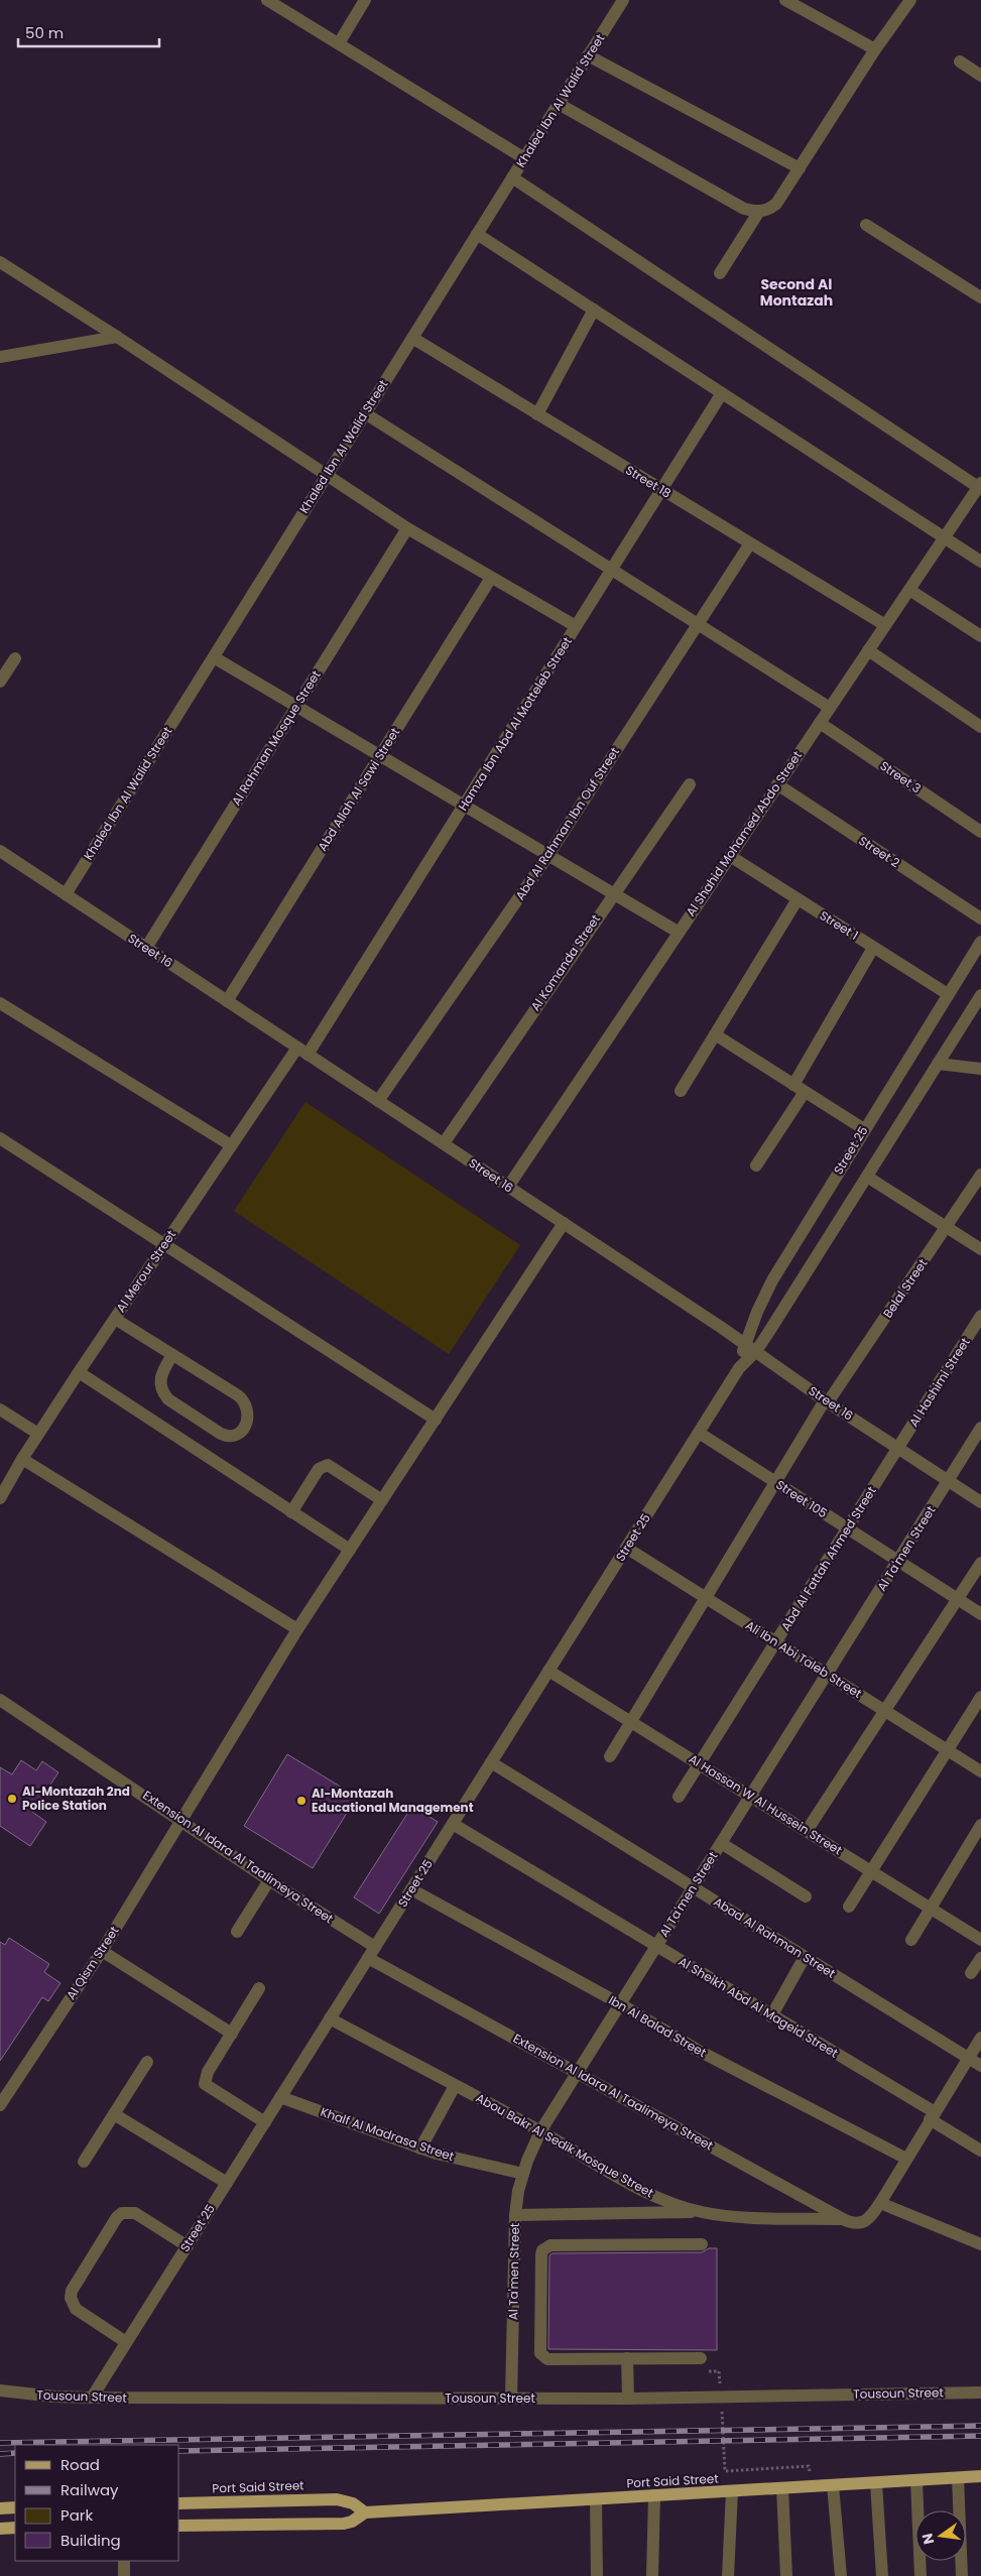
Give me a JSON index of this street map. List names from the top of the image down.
{
  "streets": {
    "main road": ["Port Said Street"],
    "street": [
      "Khaled Ibn Al Walid Street",
      "Street 18",
      "Hamza Ibn Abd Al Motteleb Street",
      "Al Rahman Mosque Street",
      "Street 3",
      "Abd Allah Al Sawi Street",
      "Abd Al Rahman Ibn Ouf Street",
      "Al Shahid Mohamed Abdo Street",
      "Street 2",
      "Street 1",
      "Street 16",
      "Al Komanda Street",
      "Street 25",
      "Al Merour Street",
      "Belal Street",
      "Al Hashimi Street",
      "Street 105",
      "Al Ta'men Street",
      "Abd Al Fattah Ahmed Street",
      "Ali Ibn Abi Taleb Street",
      "Al Hassan W Al Hussein Street",
      "Extension Al Idara Al Taalimeya Street",
      "Abad Al Rahman Street",
      "Al Qism Street",
      "Al Sheikh Abd Al Mageid Street",
      "Ibn Al Balad Street",
      "Khalf Al Madrasa Street",
      "Abou Bakr Al Sedik Mosque Street",
      "Tousoun Street"
    ]
  },
  "crossings": [
    ["Khaled Ibn Al Walid Street", "Street 18"],
    ["Khaled Ibn Al Walid Street", "Street 16"],
    ["Street 18", "Hamza Ibn Abd Al Motteleb Street"],
    ["Street 18", "Abd Al Rahman Ibn Ouf Street"],
    ["Street 18", "Al Shahid Mohamed Abdo Street"],
    ["Hamza Ibn Abd Al Motteleb Street", "Street 16"],
    ["Hamza Ibn Abd Al Motteleb Street", "Al Merour Street"],
    ["Al Rahman Mosque Street", "Street 16"],
    ["Street 3", "Al Shahid Mohamed Abdo Street"],
    ["Abd Allah Al Sawi Street", "Street 16"],
    ["Abd Al Rahman Ibn Ouf Street", "Street 16"],
    ["Al Shahid Mohamed Abdo Street", "Street 2"],
    ["Al Shahid Mohamed Abdo Street", "Street 1"],
    ["Al Shahid Mohamed Abdo Street", "Street 16"],
    ["Street 1", "Street 25"],
    ["Street 16", "Al Komanda Street"],
    ["Street 16", "Street 25"],
    ["Street 16", "Al Merour Street"],
    ["Street 16", "Belal Street"],
    ["Street 16", "Al Hashimi Street"],
    ["Street 16", "Al Ta'men Street"],
    ["Street 16", "Abd Al Fattah Ahmed Street"],
    ["Street 16", "Al Qism Street"],
    ["Street 25", "Street 105"],
    ["Street 25", "Ali Ibn Abi Taleb Street"],
    ["Street 25", "Al Hassan W Al Hussein Street"],
    ["Street 25", "Extension Al Idara Al Taalimeya Street"],
    ["Street 25", "Abad Al Rahman Street"],
    ["Street 25", "Al Sheikh Abd Al Mageid Street"],
    ["Street 25", "Ibn Al Balad Street"],
    ["Street 25", "Khalf Al Madrasa Street"],
    ["Street 25", "Abou Bakr Al Sedik Mosque Street"],
    ["Street 25", "Tousoun Street"],
    ["Belal Street", "Street 105"],
    ["Belal Street", "Ali Ibn Abi Taleb Street"],
    ["Belal Street", "Al Hassan W Al Hussein Street"],
    ["Al Hashimi Street", "Abd Al Fattah Ahmed Street"],
    ["Street 105", "Al Ta'men Street"],
    ["Street 105", "Abd Al Fattah Ahmed Street"],
    ["Al Ta'men Street", "Ali Ibn Abi Taleb Street"],
    ["Al Ta'men Street", "Al Hassan W Al Hussein Street"],
    ["Al Ta'men Street", "Extension Al Idara Al Taalimeya Street"],
    ["Al Ta'men Street", "Abad Al Rahman Street"],
    ["Al Ta'men Street", "Al Sheikh Abd Al Mageid Street"],
    ["Al Ta'men Street", "Ibn Al Balad Street"],
    ["Al Ta'men Street", "Khalf Al Madrasa Street"],
    ["Al Ta'men Street", "Abou Bakr Al Sedik Mosque Street"],
    ["Al Ta'men Street", "Tousoun Street"],
    ["Abd Al Fattah Ahmed Street", "Ali Ibn Abi Taleb Street"],
    ["Abd Al Fattah Ahmed Street", "Al Hassan W Al Hussein Street"],
    ["Extension Al Idara Al Taalimeya Street", "Al Qism Street"],
    ["Extension Al Idara Al Taalimeya Street", "Abou Bakr Al Sedik Mosque Street"]
  ],
  "districts": ["Second Al Montazah"],
  "places": ["Al-Montazah 2nd Police Station", "Al-Montazah Educational Management"],
  "legend": [
    "Road",
    "Railway",
    "Park",
    "Building"
  ],
  "scale_bar": "50 m",
  "north": "left"
}
